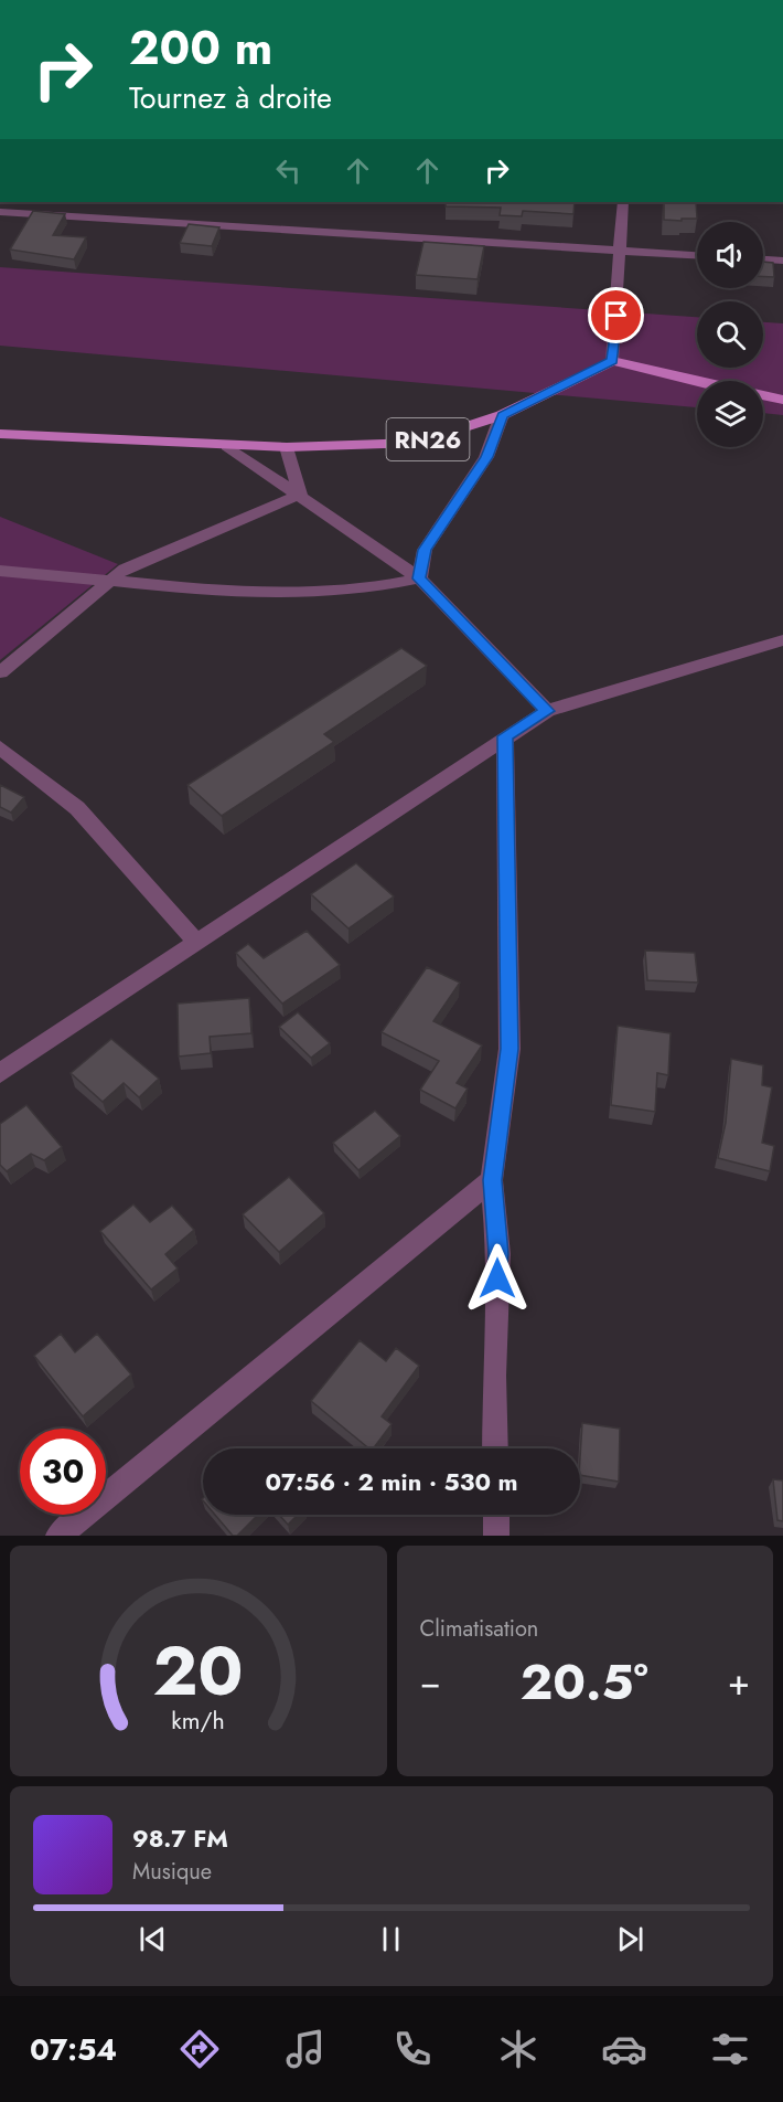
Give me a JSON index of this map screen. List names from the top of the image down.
{
  "streets": {
    "main road": ["RN26"]
  },
  "page": {
    "turn": ["200 m", "Tournez à droite"],
    "limit": "30",
    "trip": "07:56 · 2 min · 530 m",
    "tile": "Climatisation",
    "heat": ["−", "20.5°", "+"],
    "song": ["98.7 FM", "Musique"],
    "tabs": "07:54",
    "gauge": ["20", "km/h"]
  }
}
